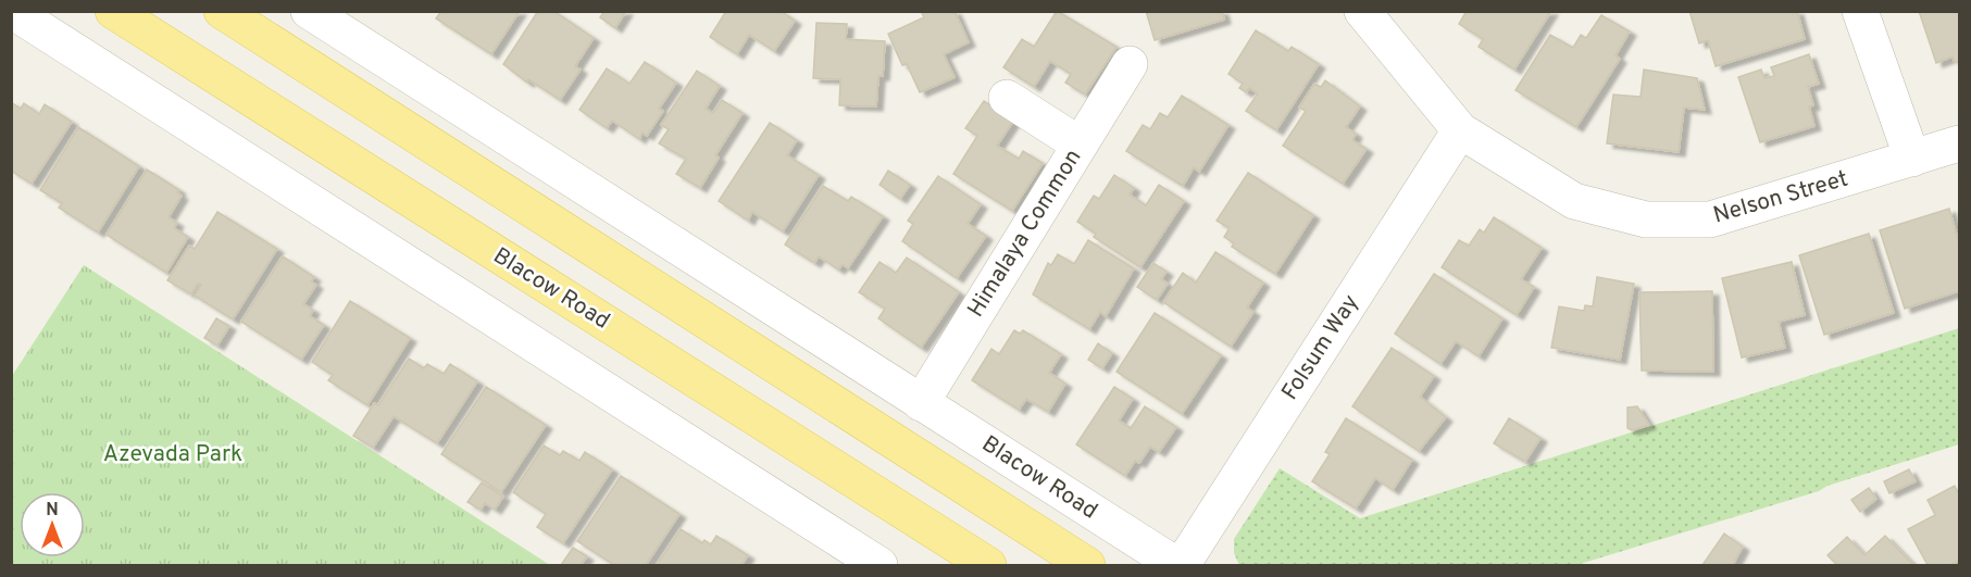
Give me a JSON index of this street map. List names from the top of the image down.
{
  "streets": {
    "main road": ["Blacow Road"],
    "street": ["Nelson Street", "Himalaya Common", "Folsum Way"]
  },
  "crossings": [
    ["Nelson Street", "Folsum Way"],
    ["Himalaya Common", "Blacow Road"]
  ],
  "parks": ["Azevada Park"],
  "north": "top"
}
